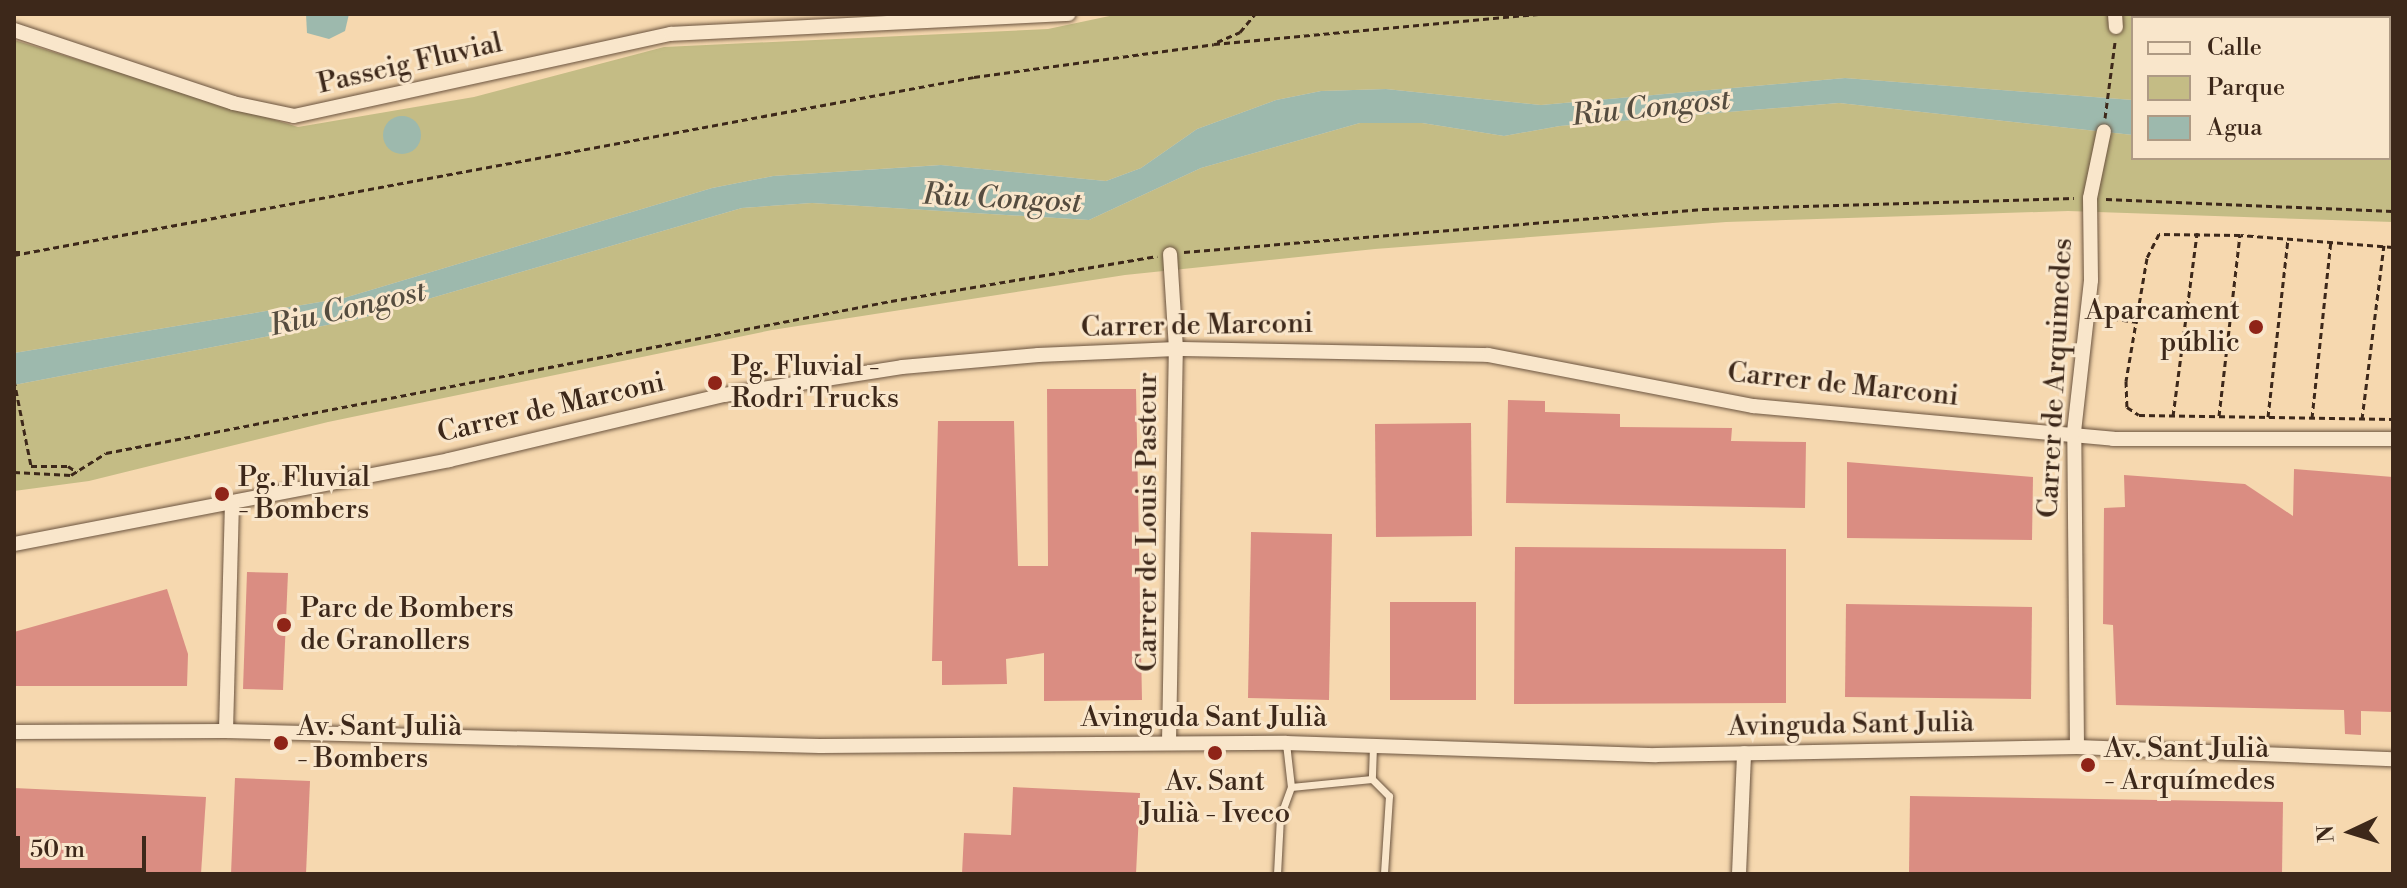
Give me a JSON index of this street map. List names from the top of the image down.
{
  "streets": {
    "street": [
      "Passeig Fluvial",
      "Carrer de Marconi",
      "Carrer de Arquimedes",
      "Carrer de Louis Pasteur",
      "Avinguda Sant Julià"
    ]
  },
  "crossings": [
    ["Carrer de Marconi", "Carrer de Arquimedes"],
    ["Carrer de Marconi", "Carrer de Louis Pasteur"],
    ["Carrer de Arquimedes", "Avinguda Sant Julià"],
    ["Carrer de Louis Pasteur", "Avinguda Sant Julià"]
  ],
  "water": ["Riu Congost"],
  "places": [
    "Aparcament públic",
    "Pg. Fluvial - Rodri Trucks",
    "Pg. Fluvial - Bombers",
    "Parc de Bombers de Granollers",
    "Av. Sant Julià - Bombers",
    "Av. Sant Julià - Iveco",
    "Av. Sant Julià - Arquímedes"
  ],
  "legend": ["Calle", "Parque", "Agua"],
  "scale_bar": "50 m",
  "north": "left"
}
